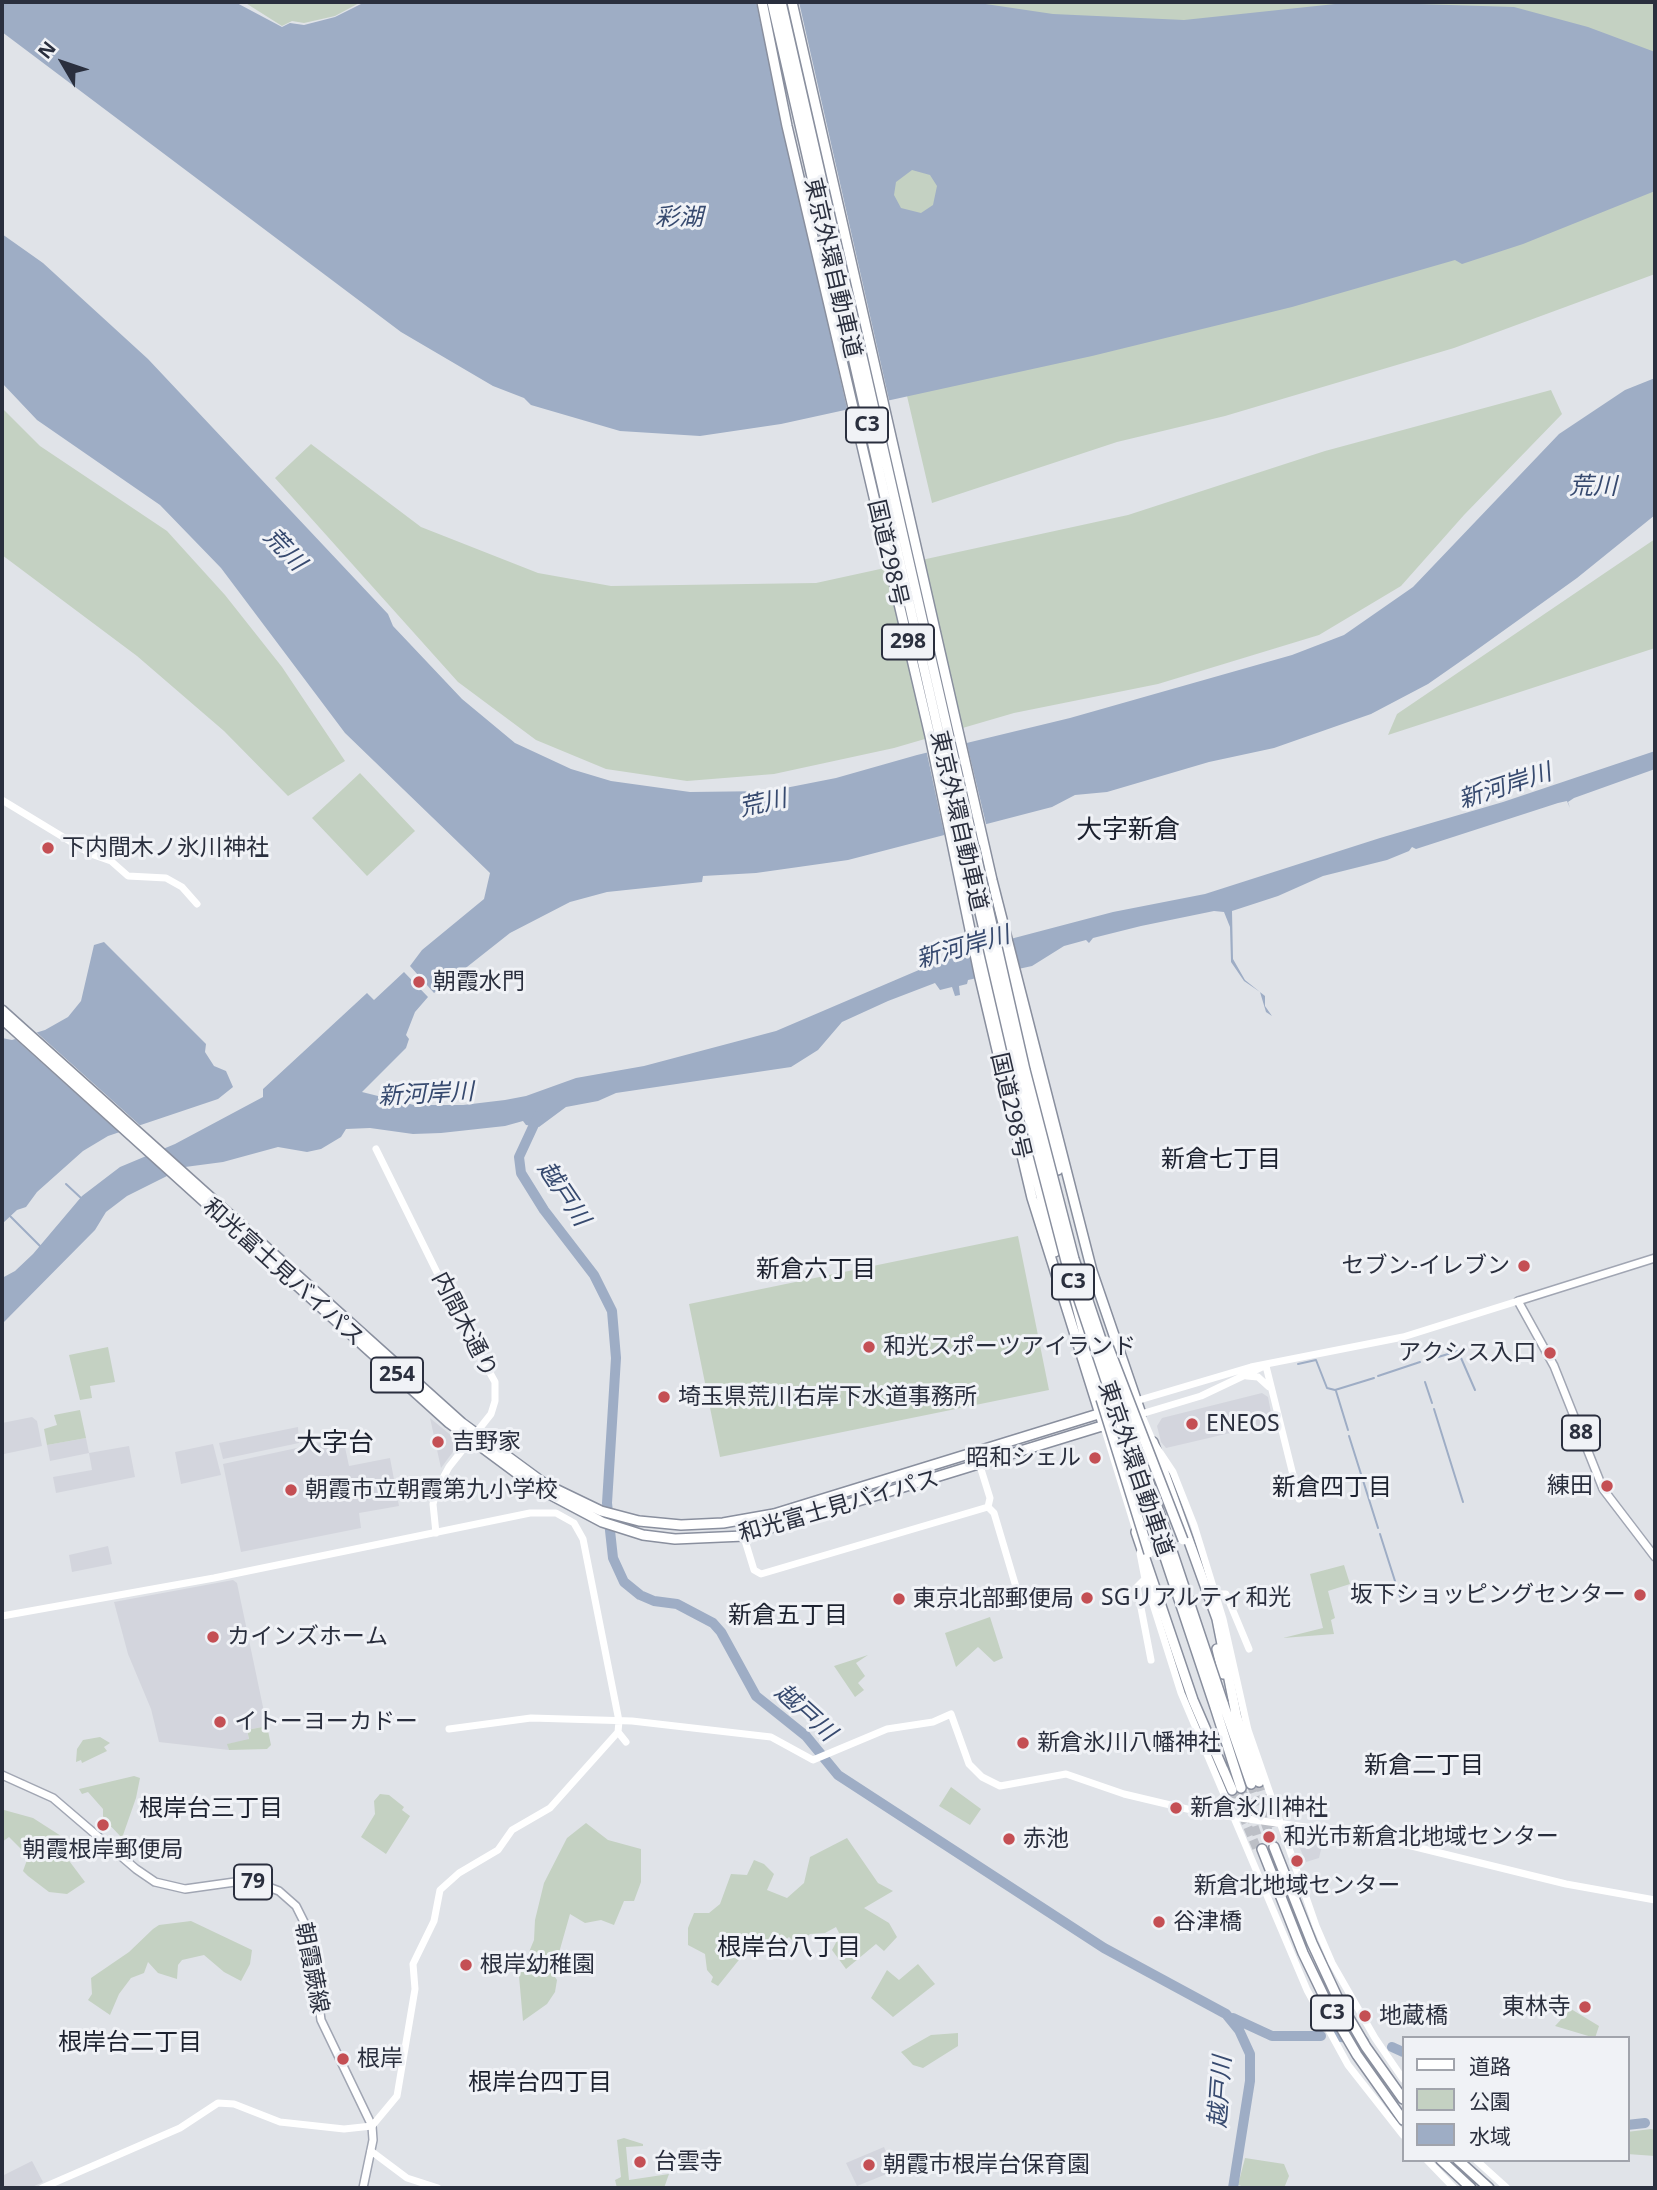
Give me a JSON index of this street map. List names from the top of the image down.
{
  "streets": {
    "highway": [
      "東京外環自動車道",
      "C3",
      "国道298号",
      "298",
      "和光富士見バイパス",
      "254"
    ],
    "street": [
      "内間木通り",
      "88",
      "79",
      "朝霞蕨線"
    ]
  },
  "crossings": [
    ["国道298号", "和光富士見バイパス"],
    ["和光富士見バイパス", "内間木通り"]
  ],
  "districts": [
    "大字新倉",
    "新倉七丁目",
    "新倉六丁目",
    "大字台",
    "新倉四丁目",
    "新倉五丁目",
    "新倉二丁目",
    "根岸台三丁目",
    "根岸台八丁目",
    "根岸台二丁目",
    "根岸台四丁目"
  ],
  "water": [
    "彩湖",
    "荒川",
    "新河岸川",
    "越戸川"
  ],
  "places": [
    "下内間木ノ氷川神社",
    "朝霞水門",
    "セブン-イレブン",
    "和光スポーツアイランド",
    "アクシス入口",
    "埼玉県荒川右岸下水道事務所",
    "ENEOS",
    "吉野家",
    "昭和シェル",
    "練田",
    "朝霞市立朝霞第九小学校",
    "坂下ショッピングセンター",
    "SGリアルティ和光",
    "東京北部郵便局",
    "カインズホーム",
    "イトーヨーカドー",
    "新倉氷川八幡神社",
    "新倉氷川神社",
    "朝霞根岸郵便局",
    "和光市新倉北地域センター",
    "赤池",
    "新倉北地域センター",
    "谷津橋",
    "根岸幼稚園",
    "東林寺",
    "地蔵橋",
    "根岸",
    "台雲寺",
    "朝霞市根岸台保育園"
  ],
  "legend": ["道路", "公園", "水域"],
  "north": "top left"
}
